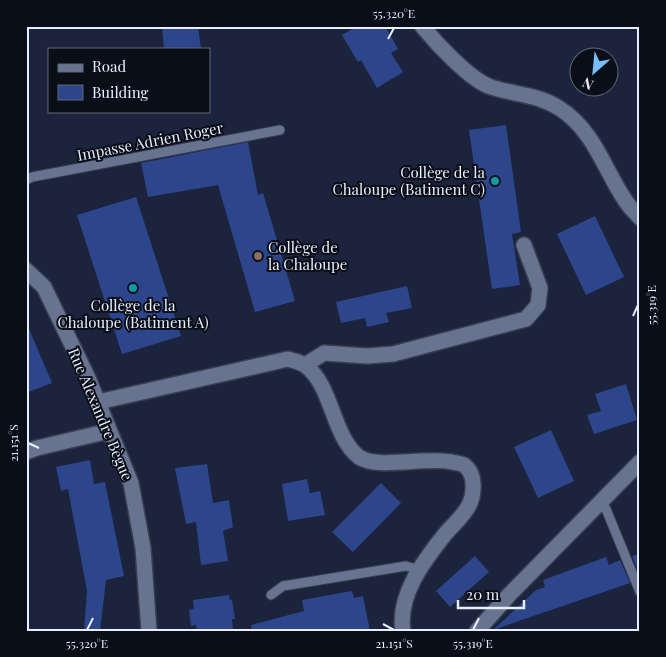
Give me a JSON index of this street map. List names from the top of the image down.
{
  "streets": {
    "street": ["Rue Alexandre Bègue"],
    "lane": ["Impasse Adrien Roger"]
  },
  "places": ["Collège de la Chaloupe (Batiment C)", "Collège de la Chaloupe", "Collège de la Chaloupe (Batiment A)"],
  "legend": ["Road", "Building"],
  "scale_bar": "20 m",
  "north": "bottom left",
  "coordinates": ["55.320°E", "55.319°E", "21.151°S"]
}
